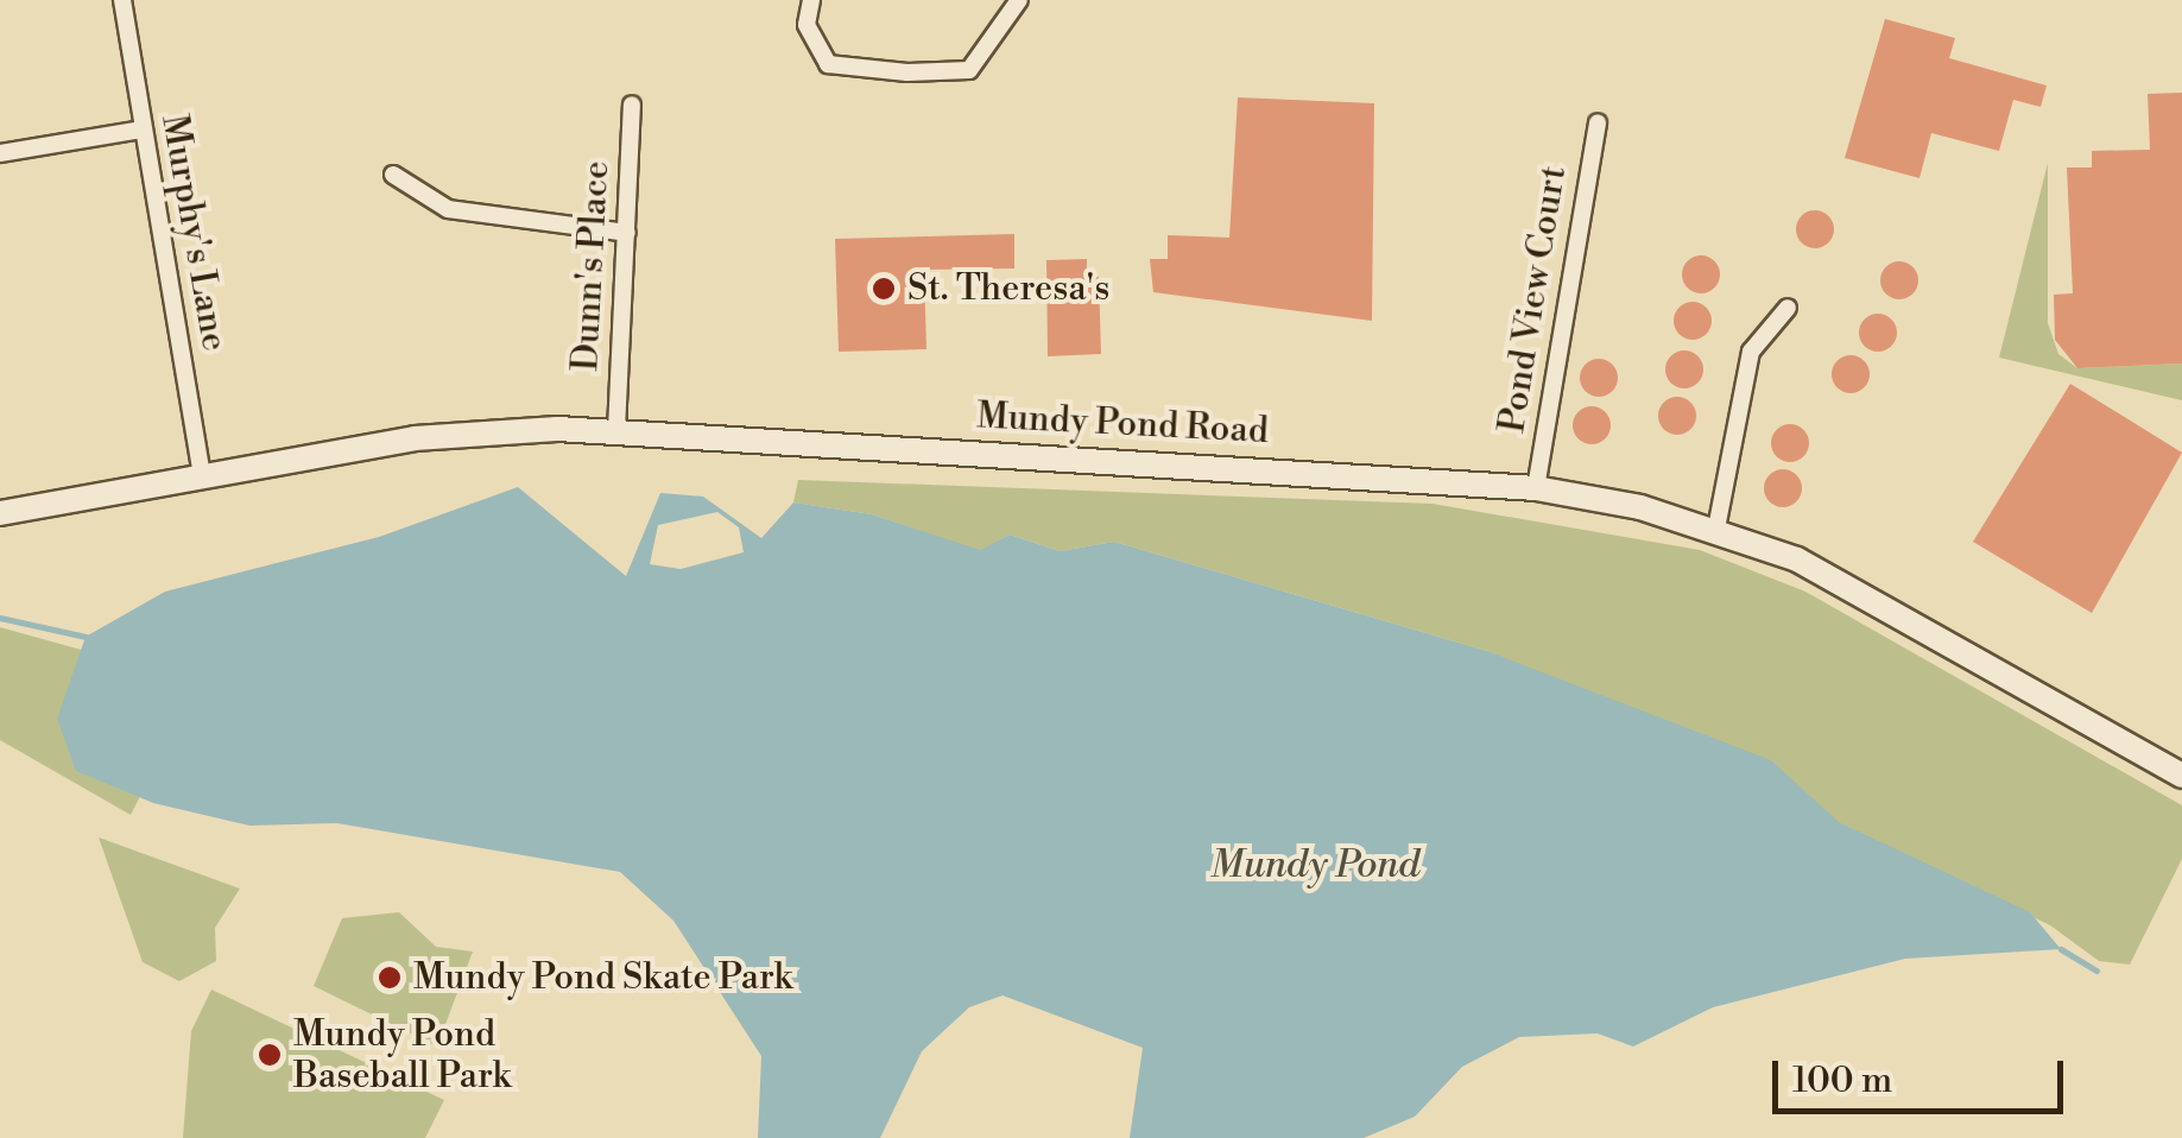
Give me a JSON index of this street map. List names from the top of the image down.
{
  "streets": {
    "street": [
      "Murphy's Lane",
      "Dunn's Place",
      "Pond View Court",
      "Mundy Pond Road"
    ]
  },
  "crossings": [
    ["Murphy's Lane", "Mundy Pond Road"],
    ["Dunn's Place", "Mundy Pond Road"],
    ["Pond View Court", "Mundy Pond Road"]
  ],
  "water": ["Mundy Pond"],
  "places": ["St. Theresa's", "Mundy Pond Skate Park", "Mundy Pond Baseball Park"],
  "scale_bar": "100 m"
}
